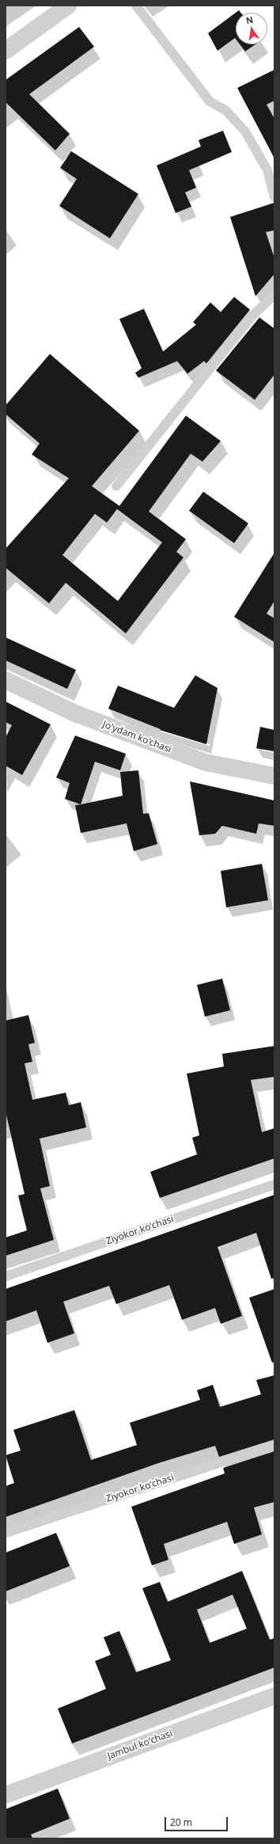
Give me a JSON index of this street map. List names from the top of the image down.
{
  "streets": {
    "street": ["Jo'ydam ko'chasi", "Jambul koʻchasi"],
    "lane": ["Ziyokor koʻchasi"]
  },
  "scale_bar": "20 m",
  "north": "top"
}
